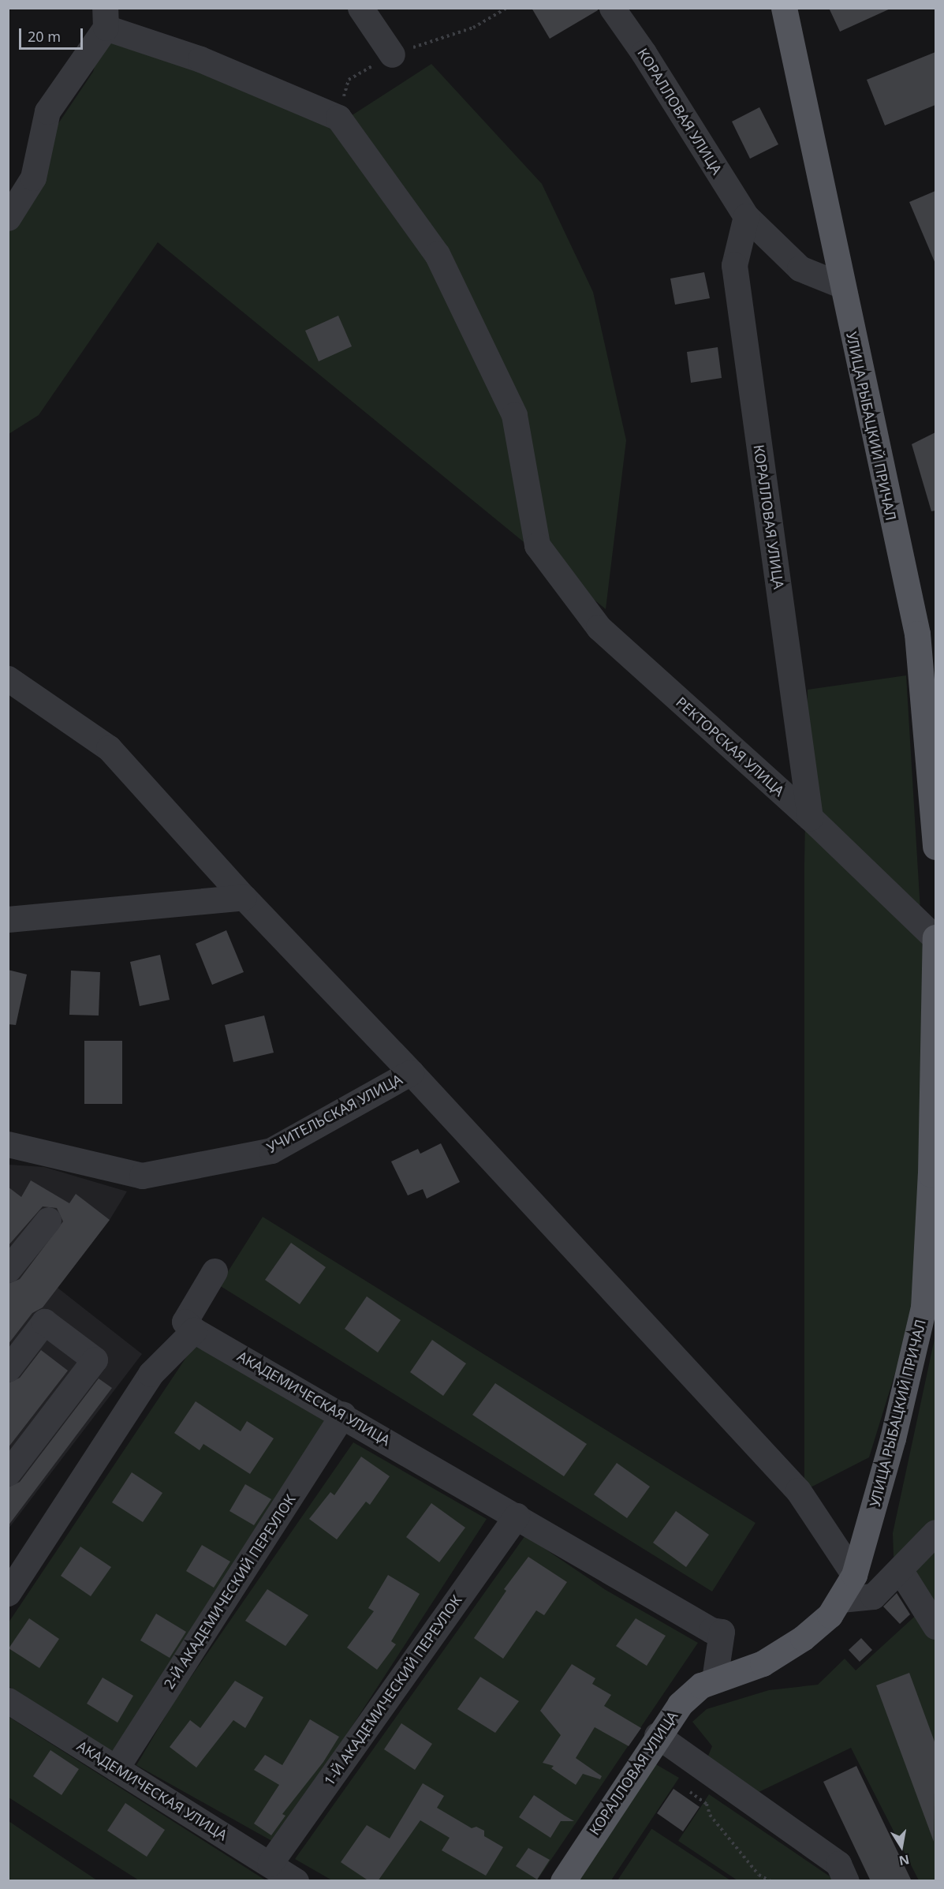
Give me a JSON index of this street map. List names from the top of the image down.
{
  "streets": {
    "main road": ["КОРАЛЛОВАЯ УЛИЦА", "УЛИЦА РЫБАЦКИЙ ПРИЧАЛ"],
    "street": [
      "РЕКТОРСКАЯ УЛИЦА",
      "УЧИТЕЛЬСКАЯ УЛИЦА",
      "АКАДЕМИЧЕСКАЯ УЛИЦА",
      "2-Й АКАДЕМИЧЕСКИЙ ПЕРЕУЛОК",
      "1-Й АКАДЕМИЧЕСКИЙ ПЕРЕУЛОК"
    ]
  },
  "crossings": [
    ["КОРАЛЛОВАЯ УЛИЦА", "УЛИЦА РЫБАЦКИЙ ПРИЧАЛ"],
    ["КОРАЛЛОВАЯ УЛИЦА", "РЕКТОРСКАЯ УЛИЦА"],
    ["КОРАЛЛОВАЯ УЛИЦА", "АКАДЕМИЧЕСКАЯ УЛИЦА"],
    ["УЛИЦА РЫБАЦКИЙ ПРИЧАЛ", "РЕКТОРСКАЯ УЛИЦА"],
    ["АКАДЕМИЧЕСКАЯ УЛИЦА", "2-Й АКАДЕМИЧЕСКИЙ ПЕРЕУЛОК"],
    ["АКАДЕМИЧЕСКАЯ УЛИЦА", "1-Й АКАДЕМИЧЕСКИЙ ПЕРЕУЛОК"]
  ],
  "scale_bar": "20 m",
  "north": "bottom"
}
